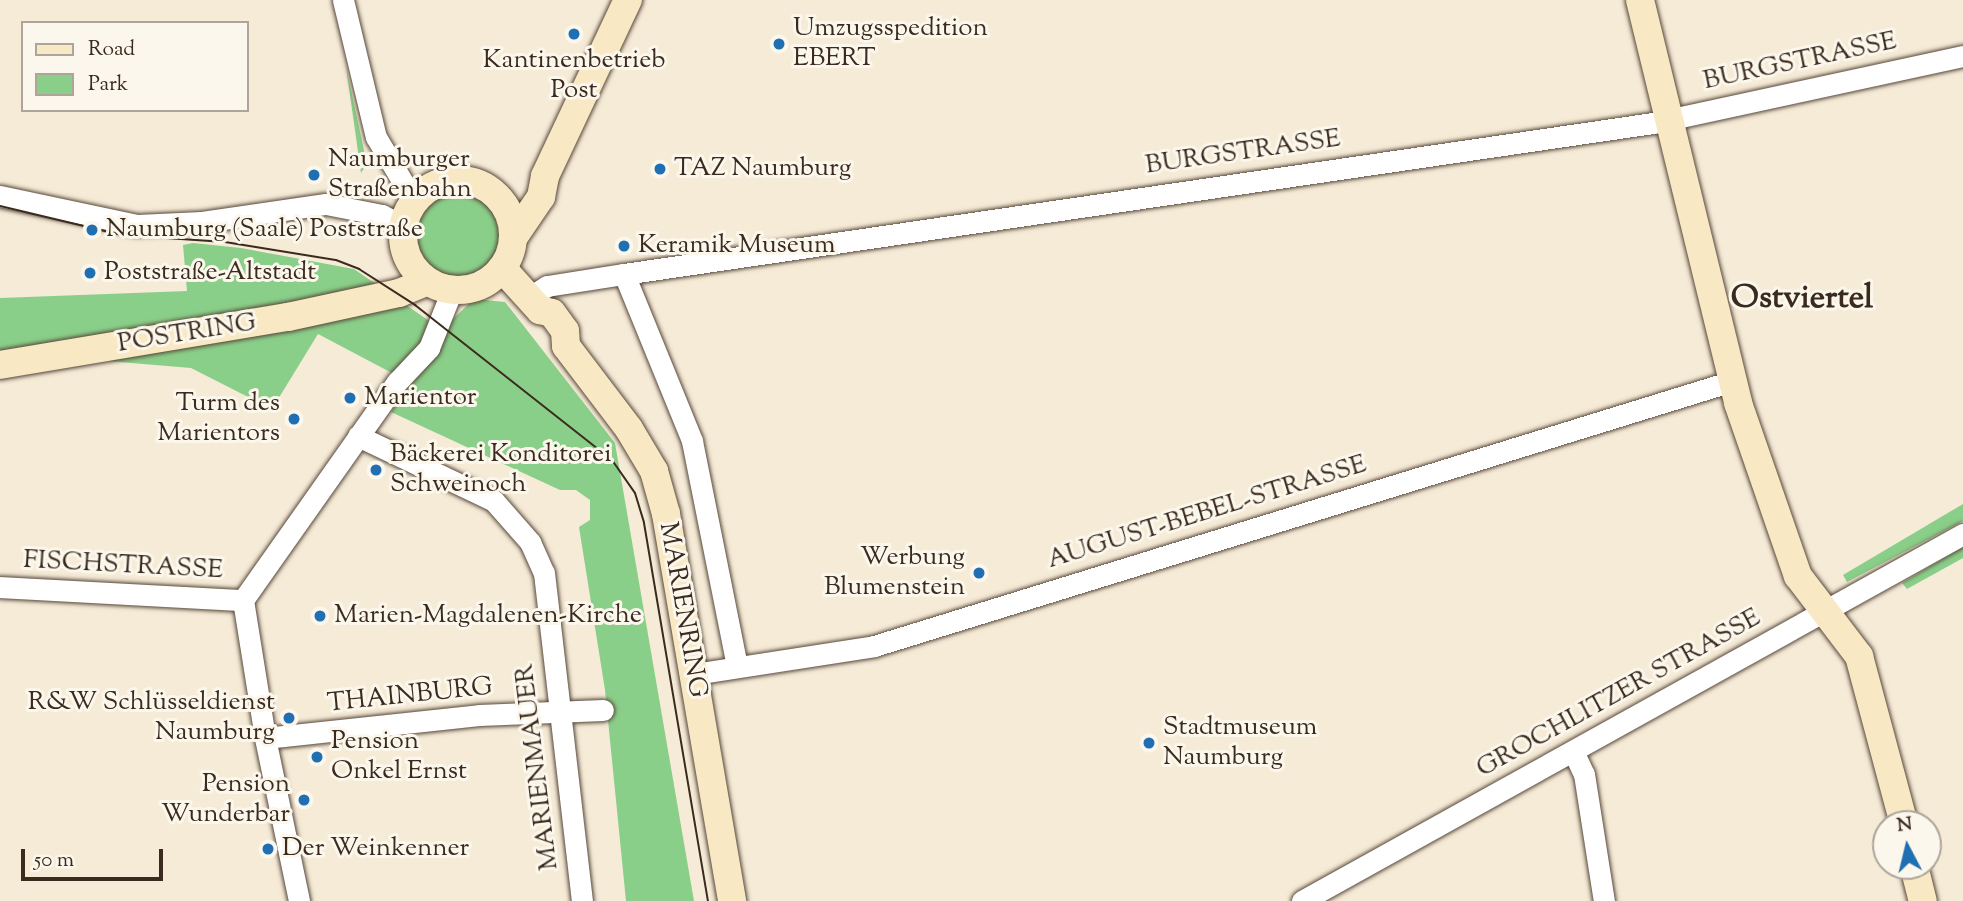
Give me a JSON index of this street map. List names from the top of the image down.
{
  "streets": {
    "main road": ["POSTRING", "MARIENRING"],
    "street": [
      "BURGSTRASSE",
      "AUGUST-BEBEL-STRASSE",
      "FISCHSTRASSE",
      "GROCHLITZER STRASSE",
      "THAINBURG",
      "MARIENMAUER"
    ]
  },
  "crossings": [
    ["BURGSTRASSE", "MARIENRING"],
    ["POSTRING", "MARIENRING"],
    ["AUGUST-BEBEL-STRASSE", "MARIENRING"],
    ["THAINBURG", "MARIENMAUER"]
  ],
  "districts": ["Ostviertel"],
  "places": [
    "Kantinenbetrieb Post",
    "Umzugsspedition EBERT",
    "TAZ Naumburg",
    "Naumburger Straßenbahn",
    "Naumburg (Saale) Poststraße",
    "Keramik Museum",
    "Poststraße-Altstadt",
    "Marientor",
    "Turm des Marientors",
    "Bäckerei Konditorei Schweinoch",
    "Werbung Blumenstein",
    "Marien-Magdalenen-Kirche",
    "R&W Schlüsseldienst Naumburg",
    "Stadtmuseum Naumburg",
    "Pension Onkel Ernst",
    "Pension Wunderbar",
    "Der Weinkenner"
  ],
  "legend": ["Road", "Park"],
  "scale_bar": "50 m",
  "north": "top"
}
